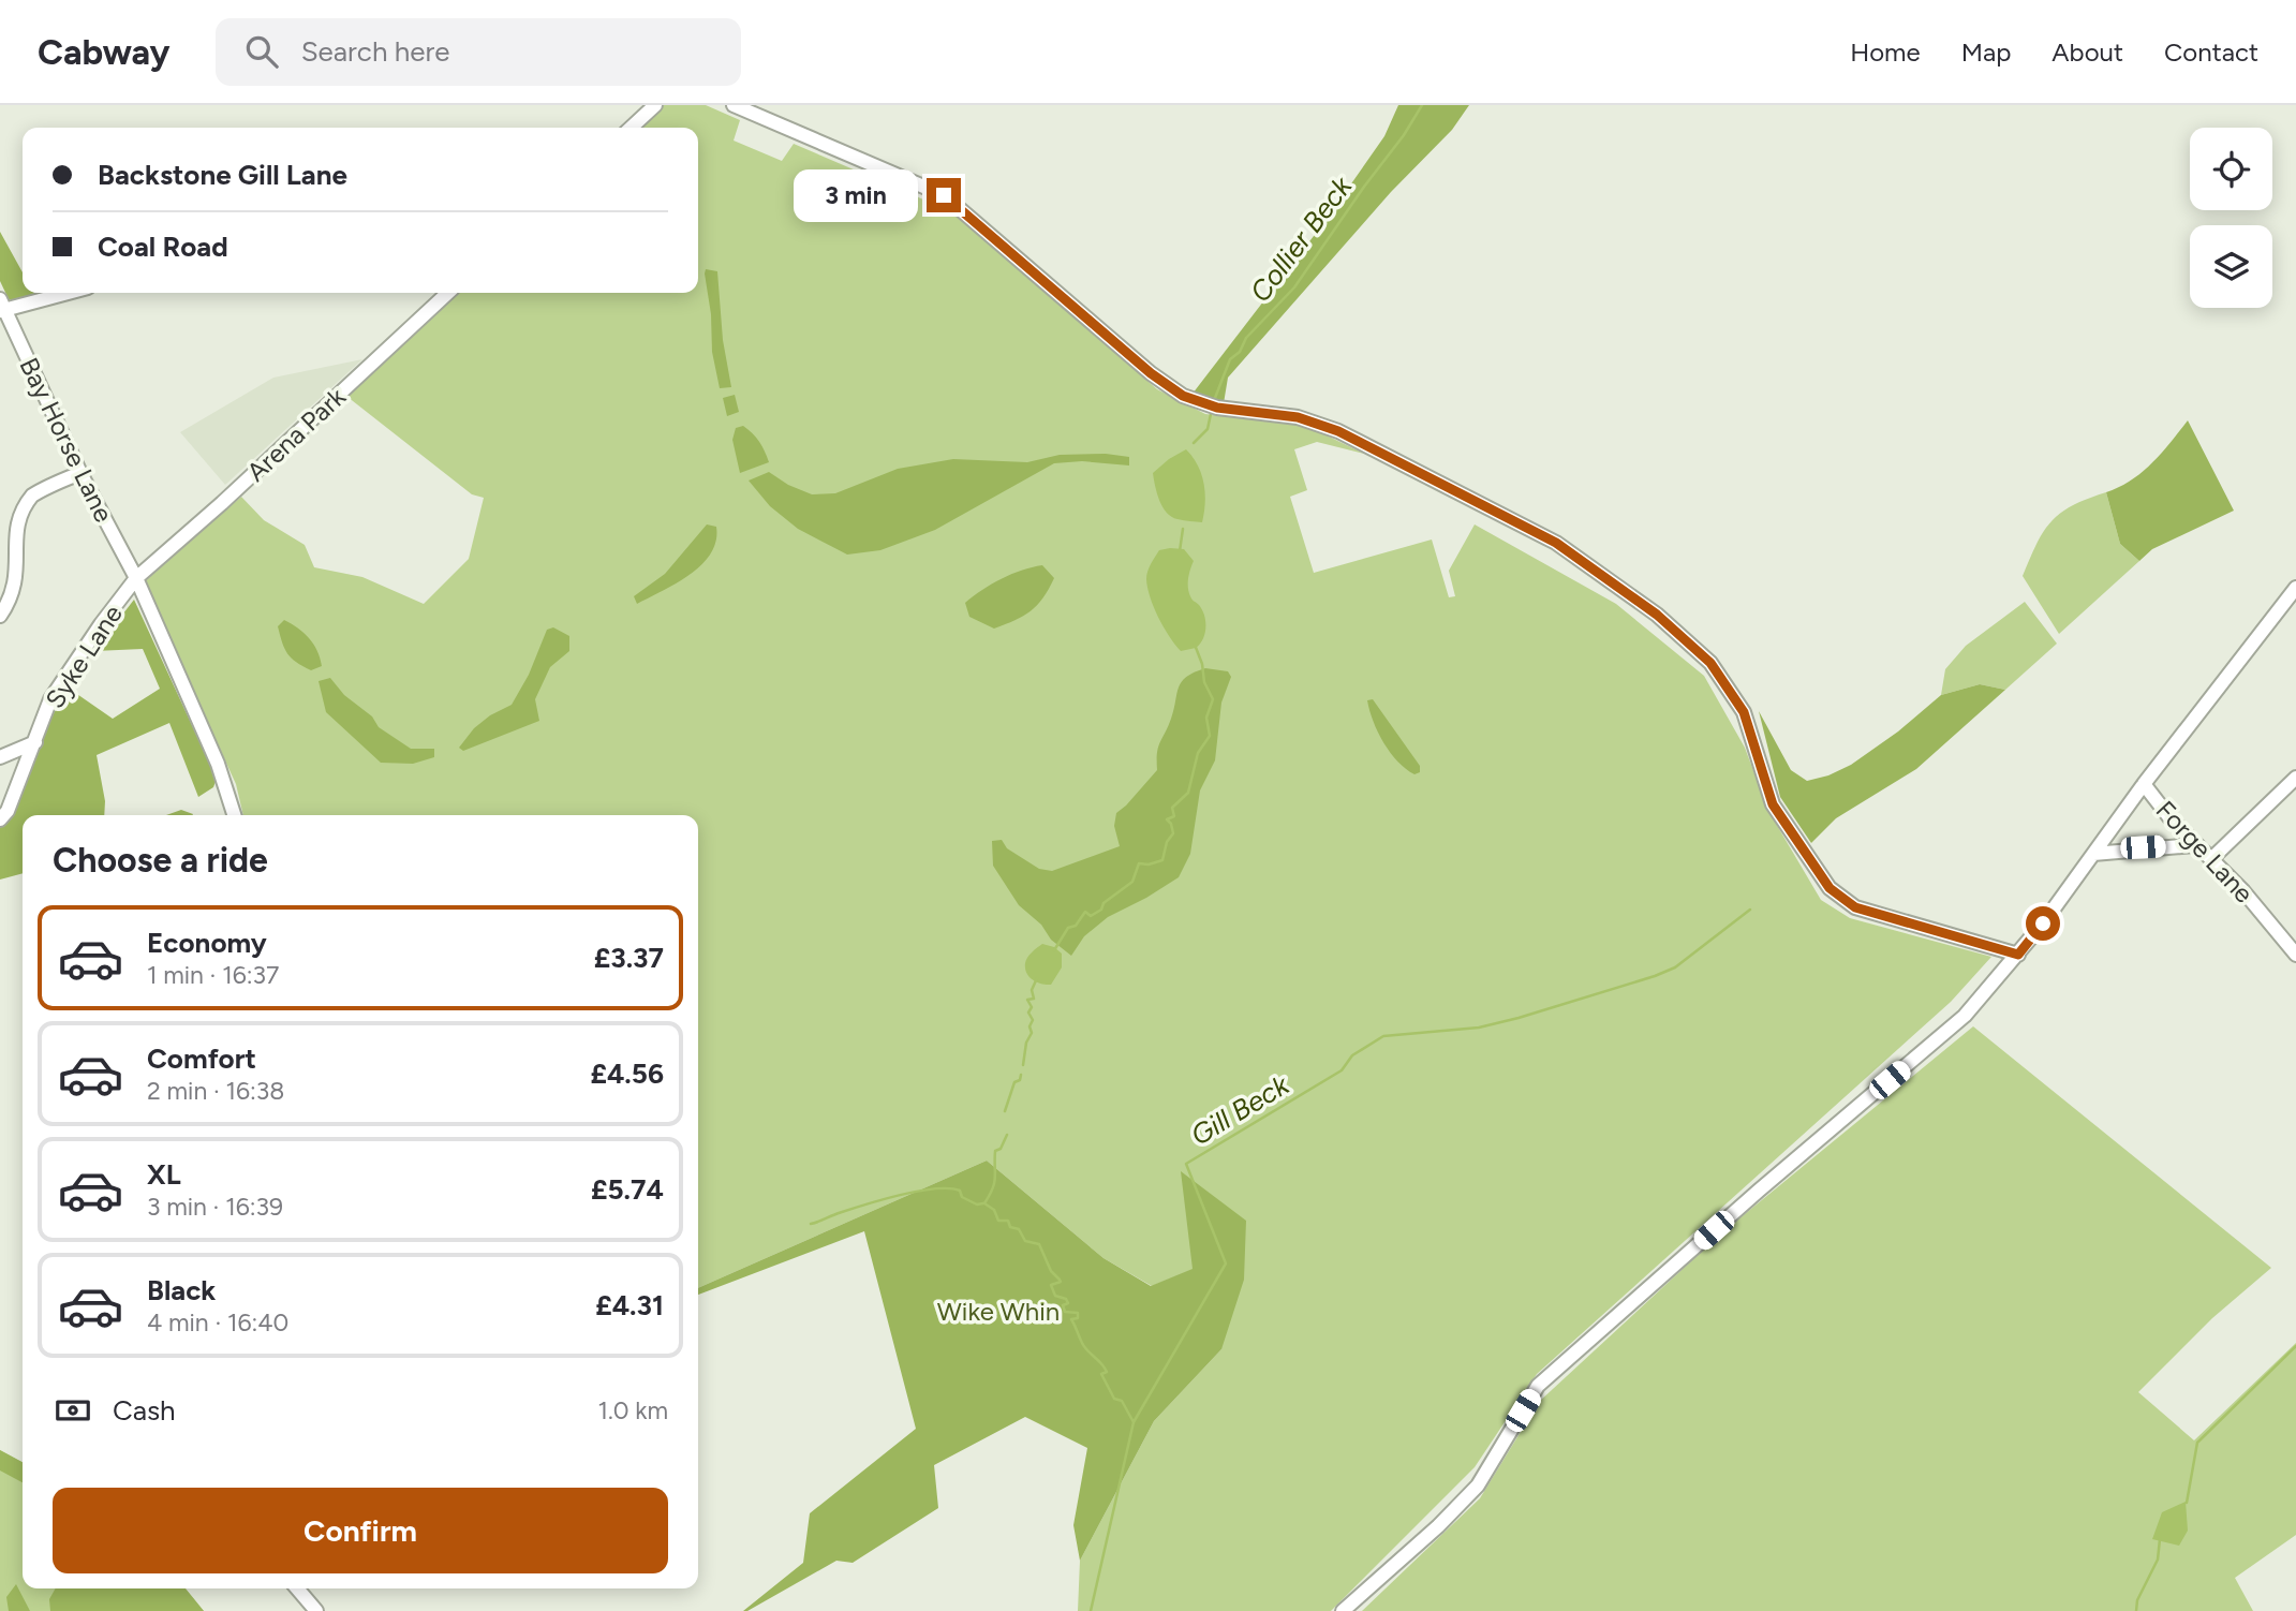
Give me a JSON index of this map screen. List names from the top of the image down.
{
  "streets": {
    "street": [
      "Arena Park",
      "Bay Horse Lane",
      "Syke Lane",
      "Forge Lane"
    ]
  },
  "crossings": [
    ["Arena Park", "Bay Horse Lane"],
    ["Arena Park", "Syke Lane"],
    ["Bay Horse Lane", "Syke Lane"]
  ],
  "water": ["Collier Beck", "Gill Beck"],
  "parks": ["Wike Whin"],
  "page": {
    "header": "Cabway",
    "search": "Search here",
    "nav": [
      "Home",
      "Map",
      "About",
      "Contact"
    ],
    "banner": ["Backstone Gill Lane", "Coal Road"],
    "bubble": "3 min",
    "heading": "Choose a ride",
    "list": [
      {
        "name": "Economy",
        "note": "1 min · 16:37",
        "value": "£3.37"
      },
      {
        "name": "Comfort",
        "note": "2 min · 16:38",
        "value": "£4.56"
      },
      {
        "name": "XL",
        "note": "3 min · 16:39",
        "value": "£5.74"
      },
      {
        "name": "Black",
        "note": "4 min · 16:40",
        "value": "£4.31"
      }
    ],
    "pay": ["Cash", "1.0 km"],
    "buttons": "Confirm"
  }
}
